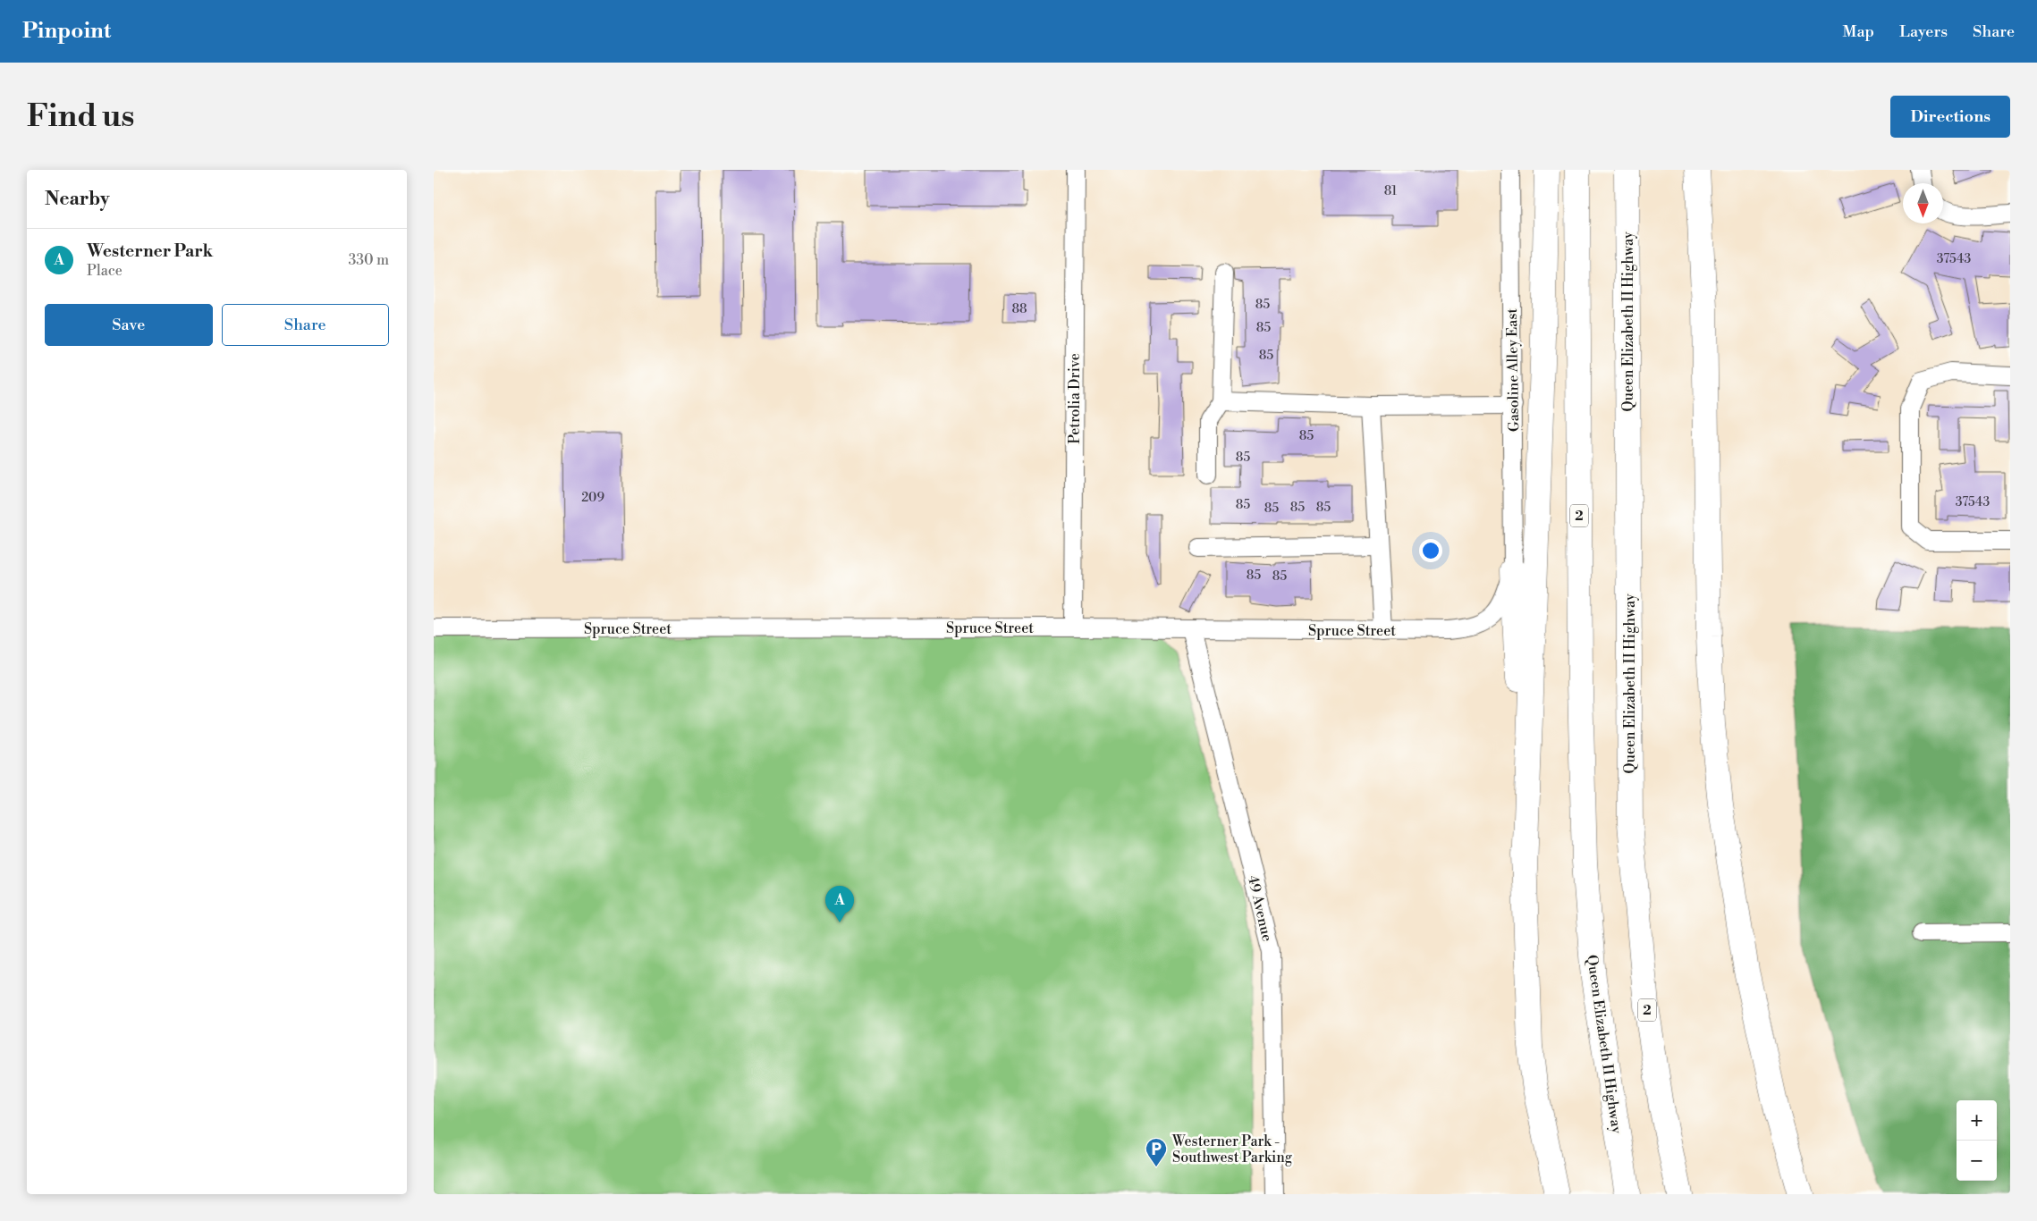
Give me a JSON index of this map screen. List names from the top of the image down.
{
  "streets": {
    "highway": ["Queen Elizabeth II Highway", "2"],
    "street": [
      "Gasoline Alley East",
      "Petrolia Drive",
      "Spruce Street",
      "49 Avenue"
    ]
  },
  "crossings": [
    ["Gasoline Alley East", "Spruce Street"],
    ["Petrolia Drive", "Spruce Street"],
    ["Spruce Street", "49 Avenue"]
  ],
  "places": {
    "parking": ["Westerner Park - Southwest Parking"]
  },
  "house_numbers": [
    "81",
    "37543",
    "85",
    "88",
    "85",
    "85",
    "85",
    "85",
    "209",
    "37543",
    "85",
    "85",
    "85",
    "85",
    "85",
    "85"
  ],
  "north": "bottom",
  "page": {
    "header": "Pinpoint",
    "nav": ["Map", "Layers", "Share"],
    "buttons": [
      "Directions",
      ["Save", "Share"]
    ],
    "title": "Find us",
    "heading": "Nearby",
    "list": [
      {
        "mark": "A",
        "name": "Westerner Park",
        "note": "Place",
        "value": "330 m"
      }
    ],
    "pins": "A",
    "map_buttons": ["+", "−"]
  }
}
